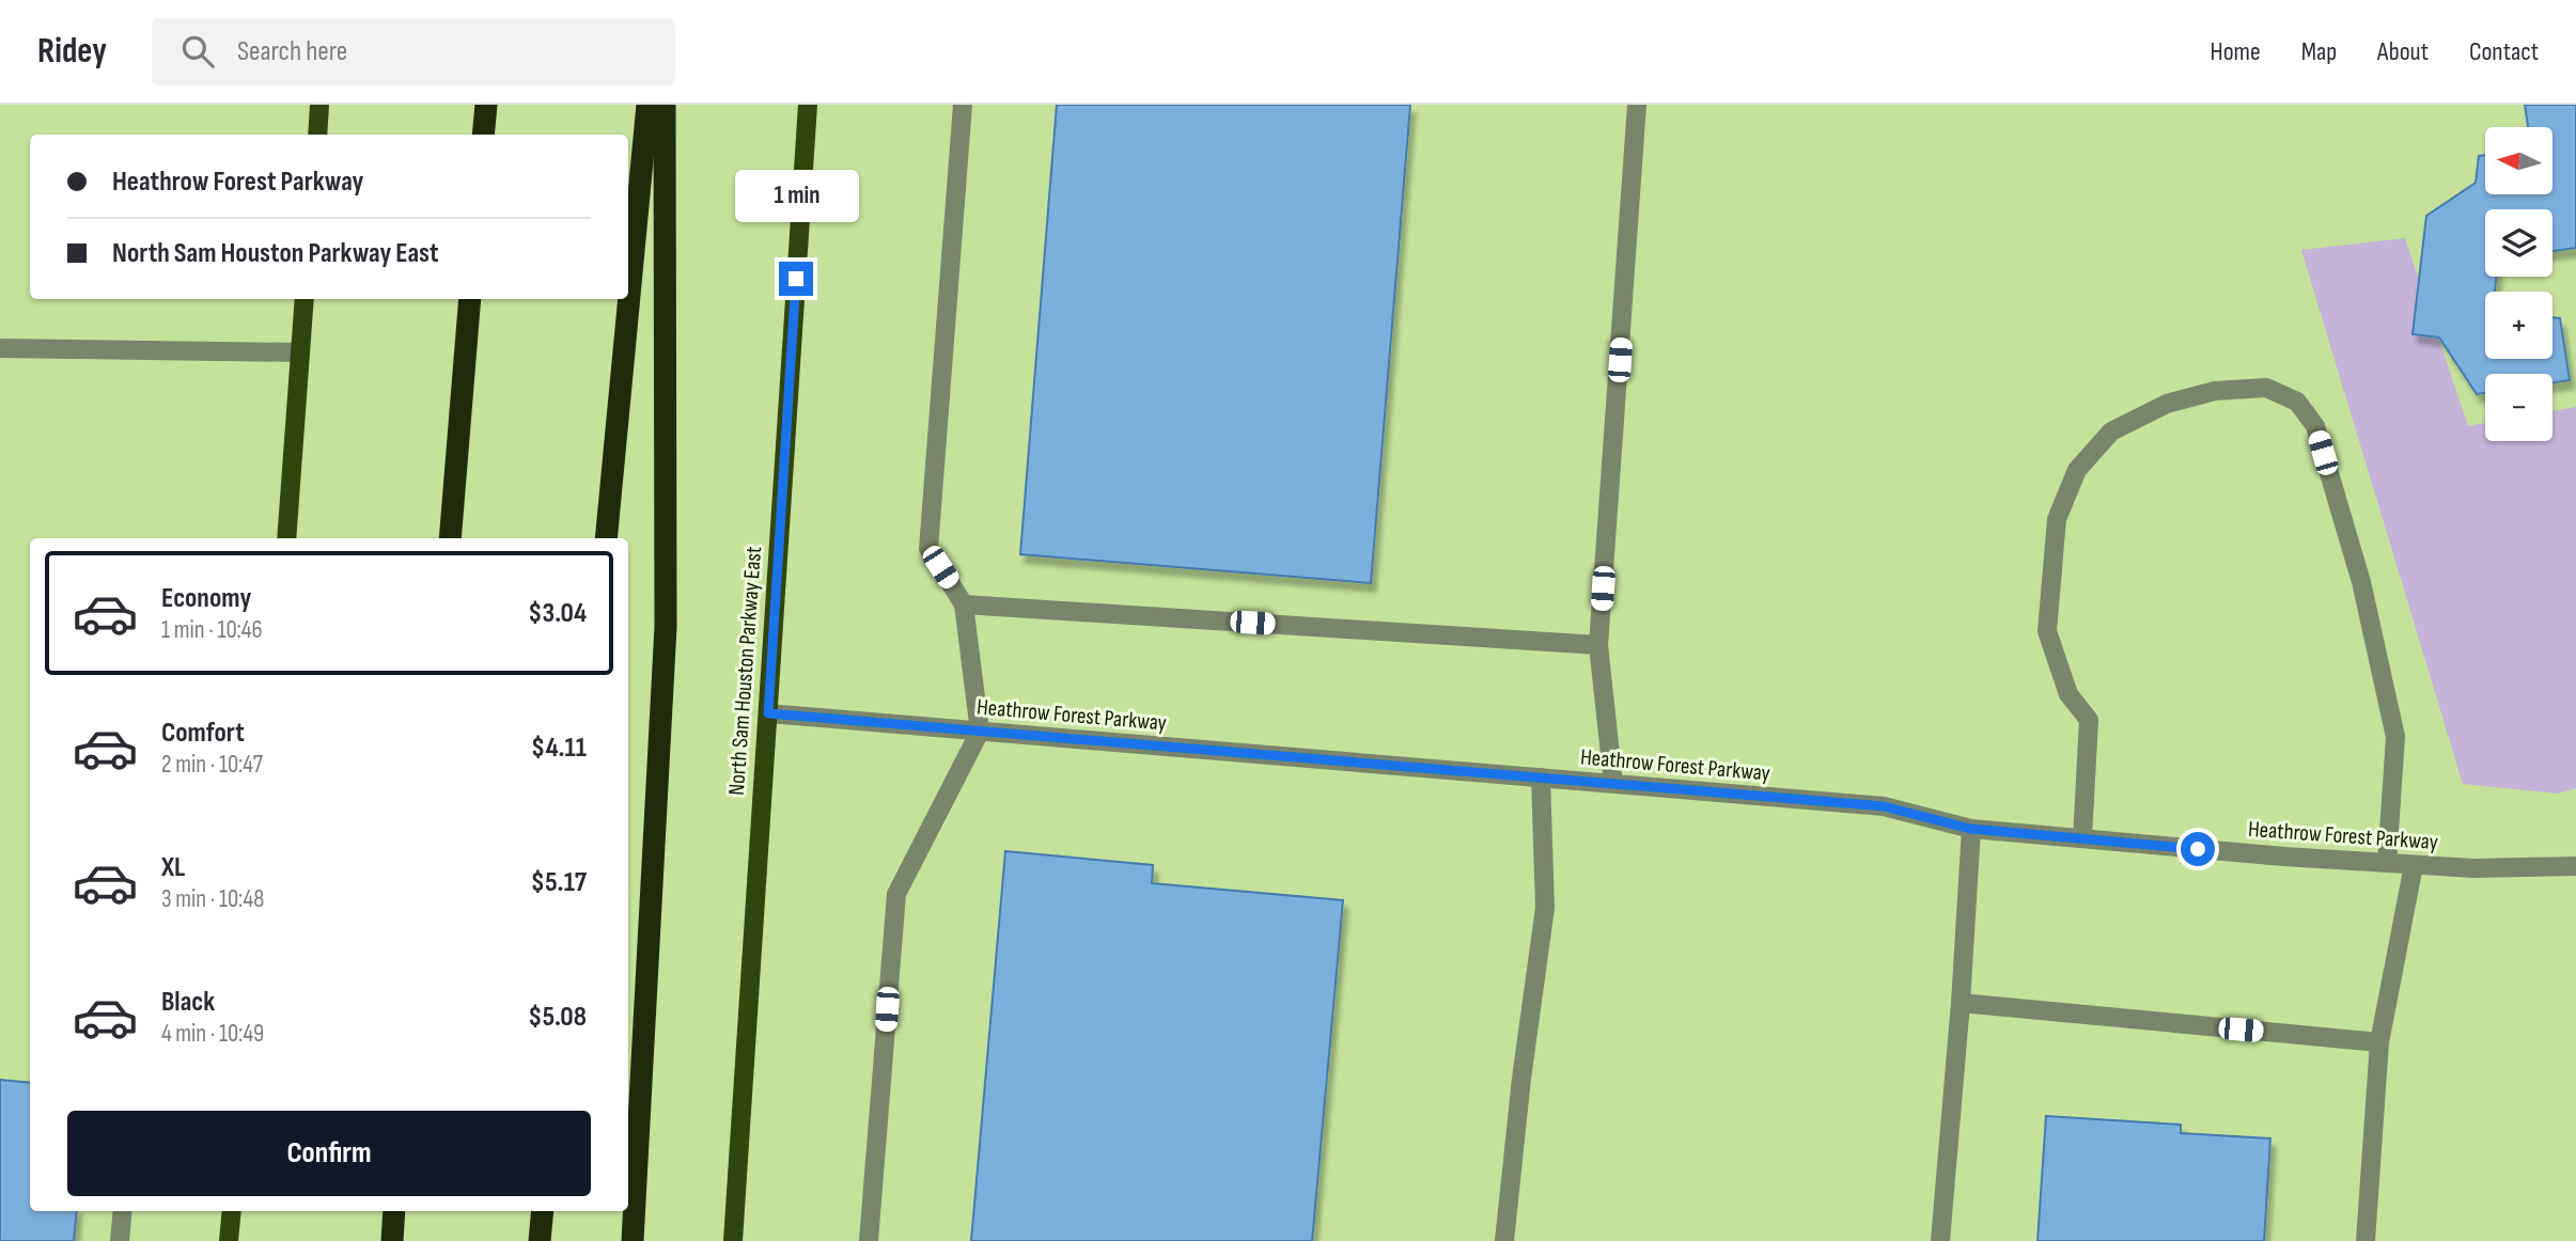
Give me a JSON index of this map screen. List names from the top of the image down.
{
  "streets": {
    "main road": ["North Sam Houston Parkway East"],
    "street": ["Heathrow Forest Parkway"]
  },
  "crossings": [
    ["North Sam Houston Parkway East", "Heathrow Forest Parkway"]
  ],
  "north": "left",
  "page": {
    "header": "Ridey",
    "search": "Search here",
    "nav": [
      "Home",
      "Map",
      "About",
      "Contact"
    ],
    "map_buttons": ["+", "−"],
    "banner": ["Heathrow Forest Parkway", "North Sam Houston Parkway East"],
    "bubble": "1 min",
    "list": [
      {
        "name": "Economy",
        "note": "1 min · 10:46",
        "value": "$3.04"
      },
      {
        "name": "Comfort",
        "note": "2 min · 10:47",
        "value": "$4.11"
      },
      {
        "name": "XL",
        "note": "3 min · 10:48",
        "value": "$5.17"
      },
      {
        "name": "Black",
        "note": "4 min · 10:49",
        "value": "$5.08"
      }
    ],
    "buttons": "Confirm"
  }
}
